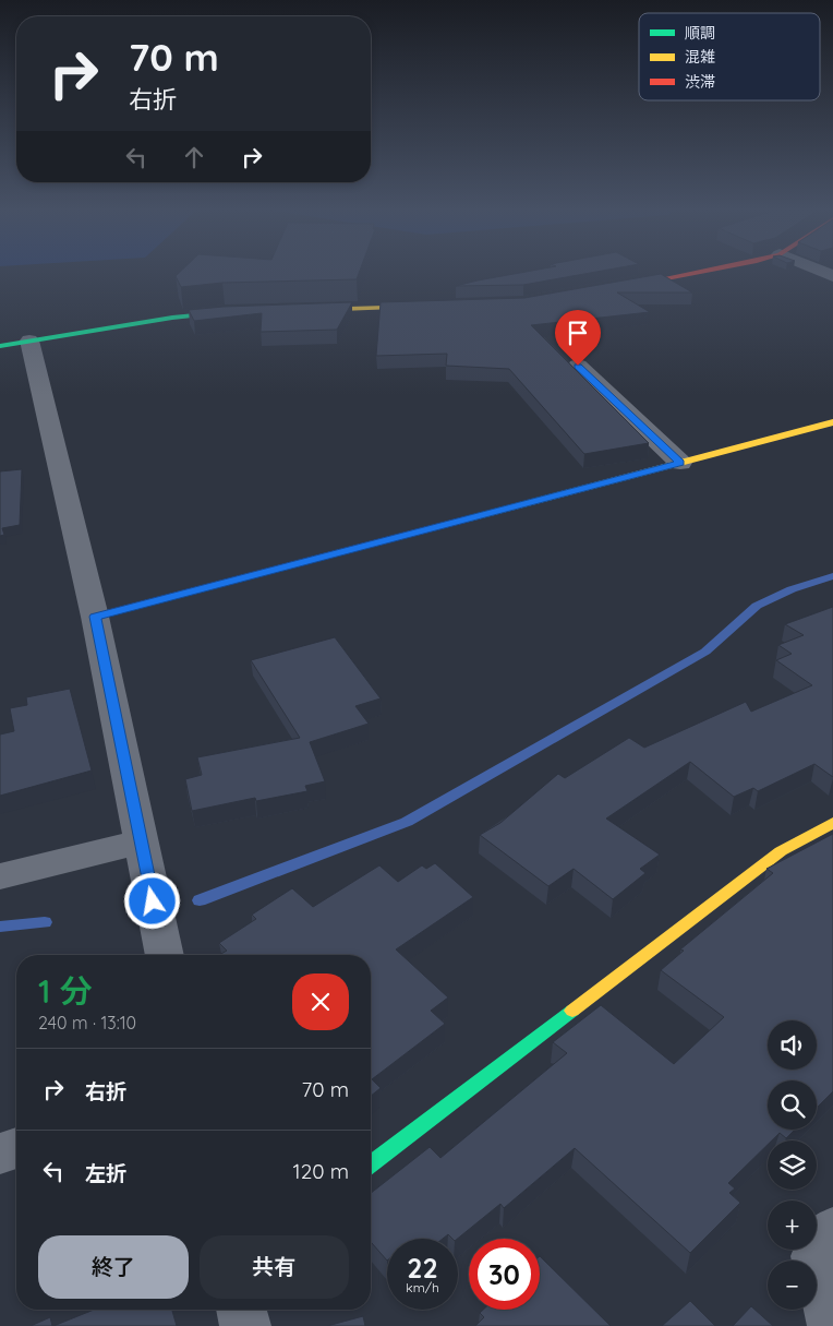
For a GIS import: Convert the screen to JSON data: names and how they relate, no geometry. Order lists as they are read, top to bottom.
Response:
{
  "legend": ["順調", "混雑", "渋滞"],
  "page": {
    "turn": ["70 m", "右折"],
    "heading": ["1 分", "240 m · 13:10"],
    "map_buttons": ["+", "−"],
    "list": [
      {
        "name": "右折",
        "value": "70 m"
      },
      {
        "name": "左折",
        "value": "120 m"
      }
    ],
    "buttons": ["終了", "共有"],
    "speed": "22 km/h",
    "limit": "30"
  }
}
